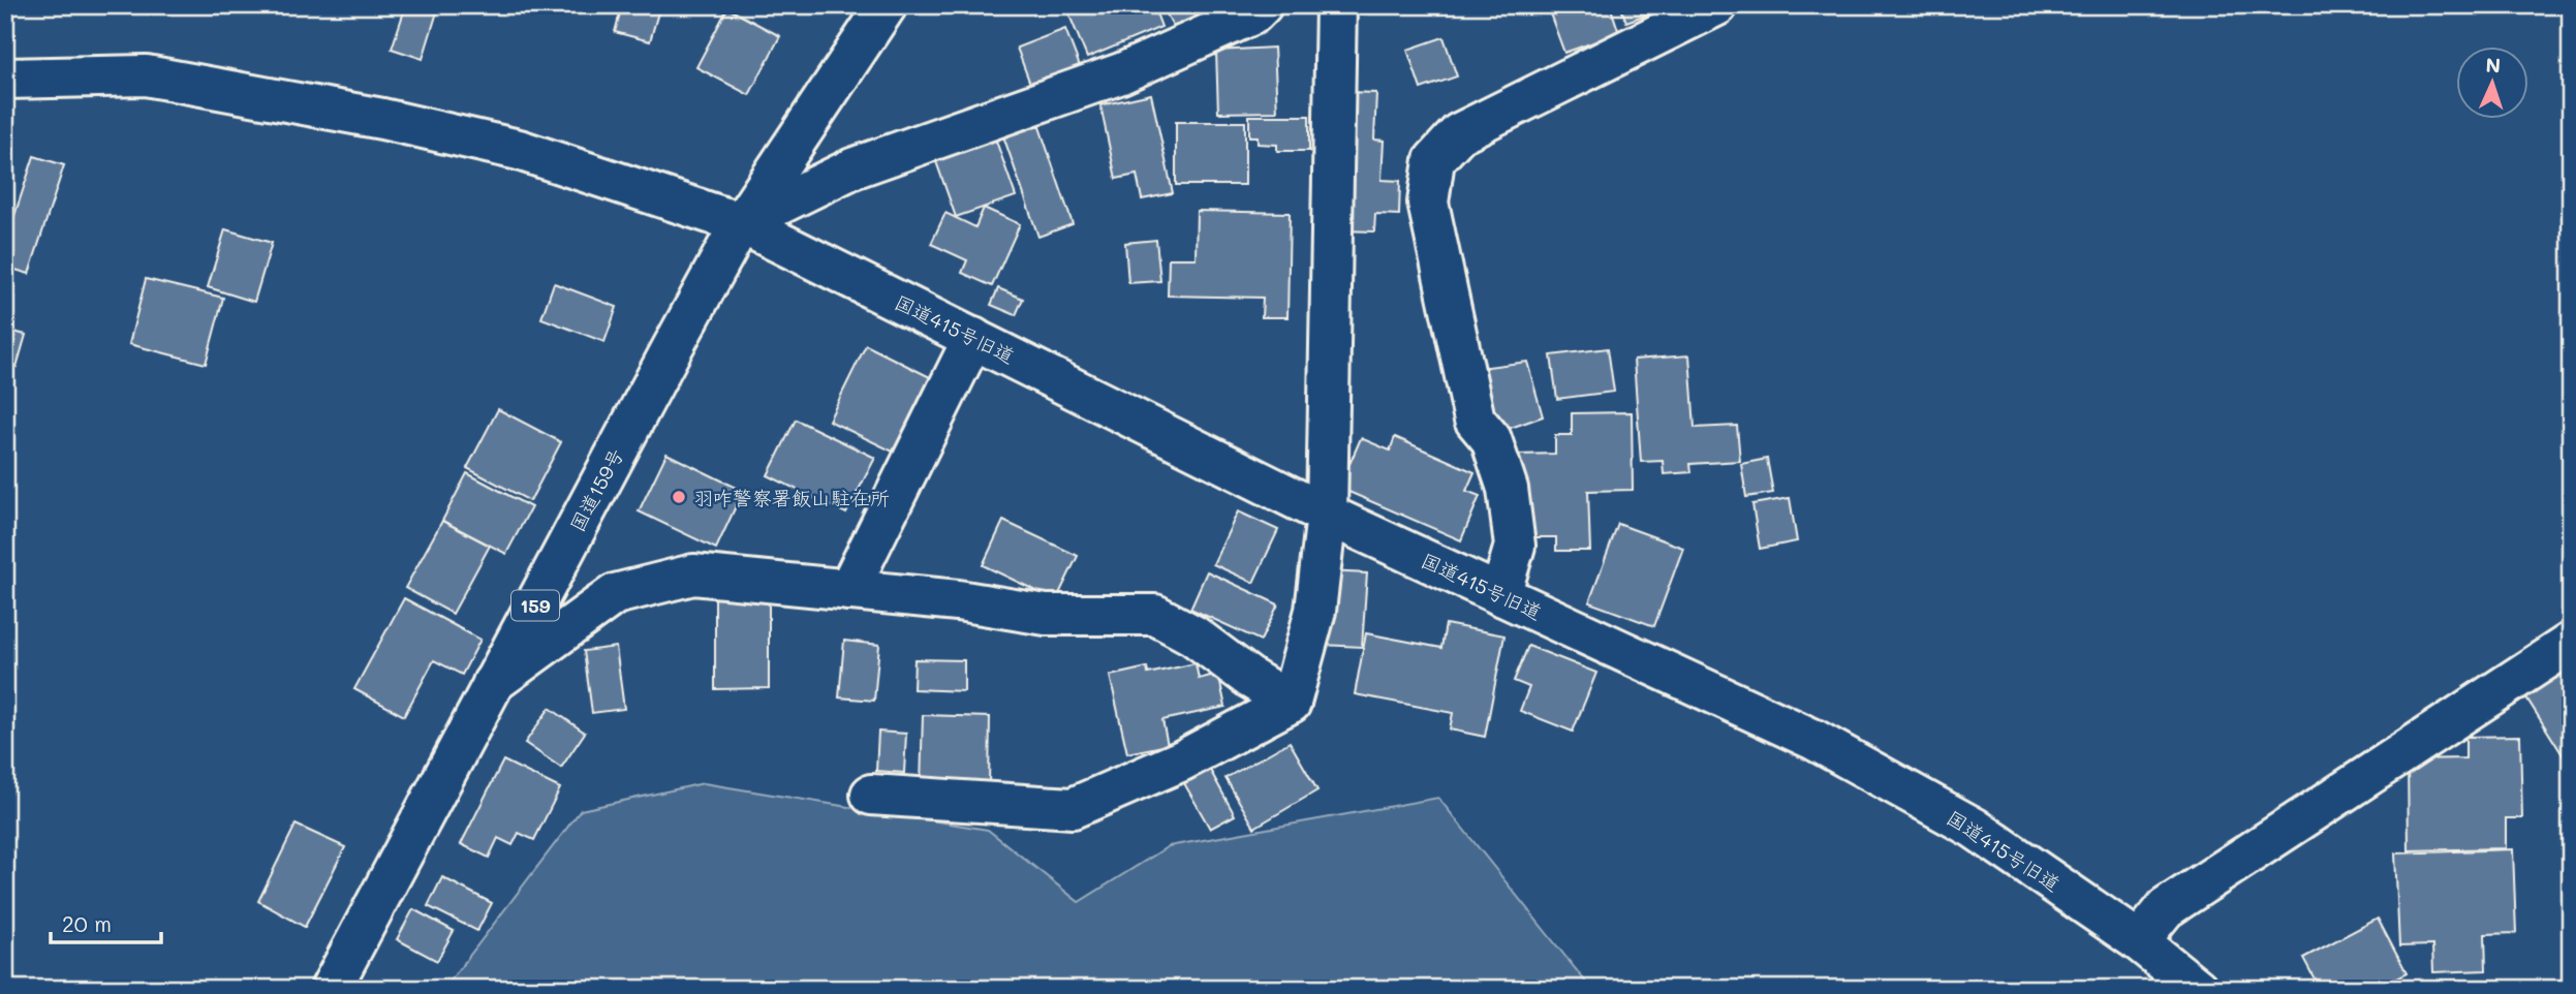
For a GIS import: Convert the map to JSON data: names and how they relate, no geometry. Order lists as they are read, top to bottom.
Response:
{
  "streets": {
    "main road": ["国道415号旧道", "国道159号", "159"]
  },
  "crossings": [
    ["国道415号旧道", "国道159号"]
  ],
  "places": ["羽咋警察署飯山駐在所"],
  "scale_bar": "20 m",
  "north": "top"
}
